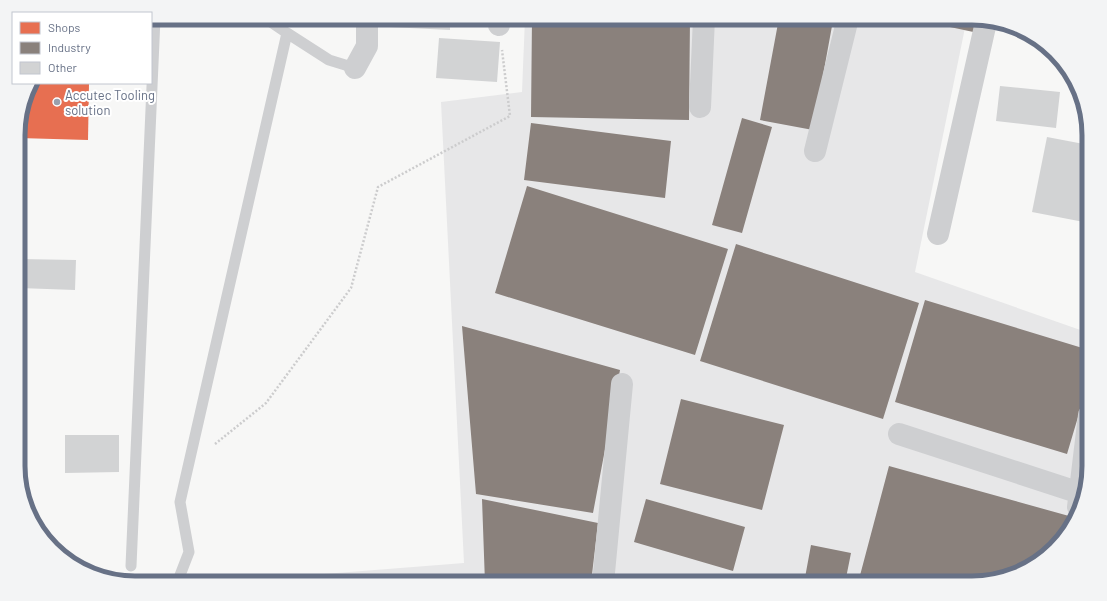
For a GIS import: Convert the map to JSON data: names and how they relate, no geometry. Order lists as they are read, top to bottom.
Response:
{
  "places": ["Accutec Tooling solution"],
  "legend": ["Shops", "Industry", "Other"]
}
